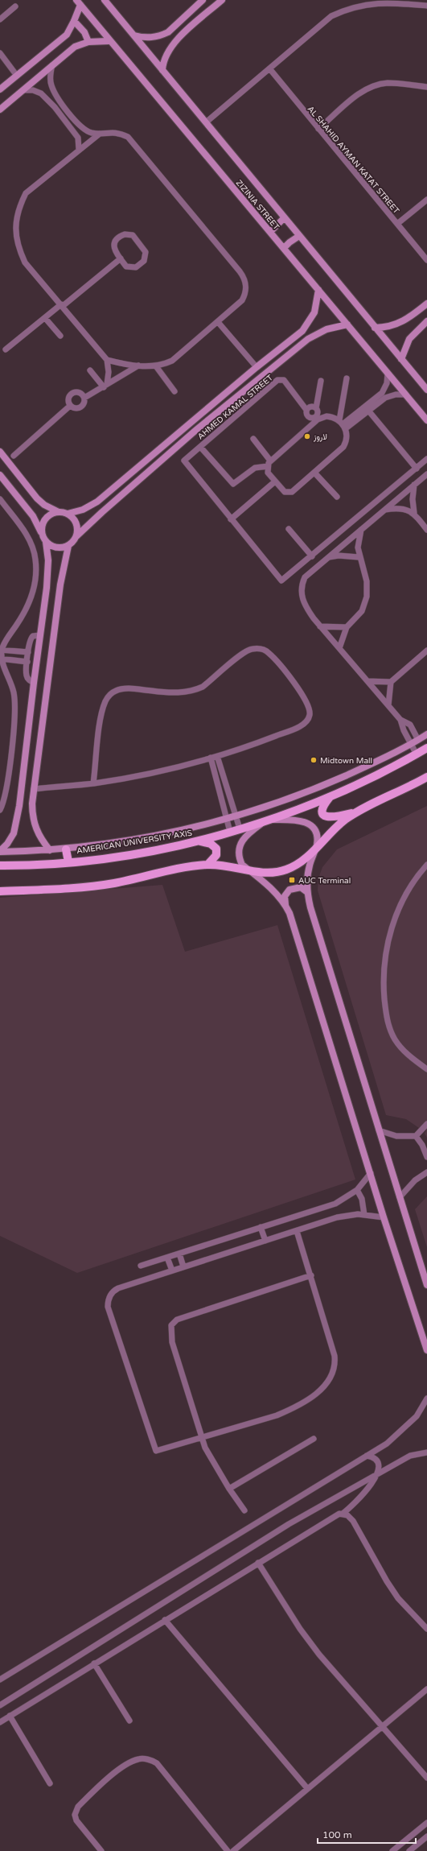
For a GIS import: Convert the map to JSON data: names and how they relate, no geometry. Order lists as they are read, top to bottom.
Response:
{
  "streets": {
    "main road": ["AMERICAN UNIVERSITY AXIS"],
    "street": ["AL SHAHID AYMAN KATAT STREET", "ZIZINIA STREET", "AHMED KAMAL STREET"]
  },
  "places": {
    "other": ["لاروز", "Midtown Mall"],
    "transit": ["AUC Terminal"]
  },
  "scale_bar": "100 m"
}
